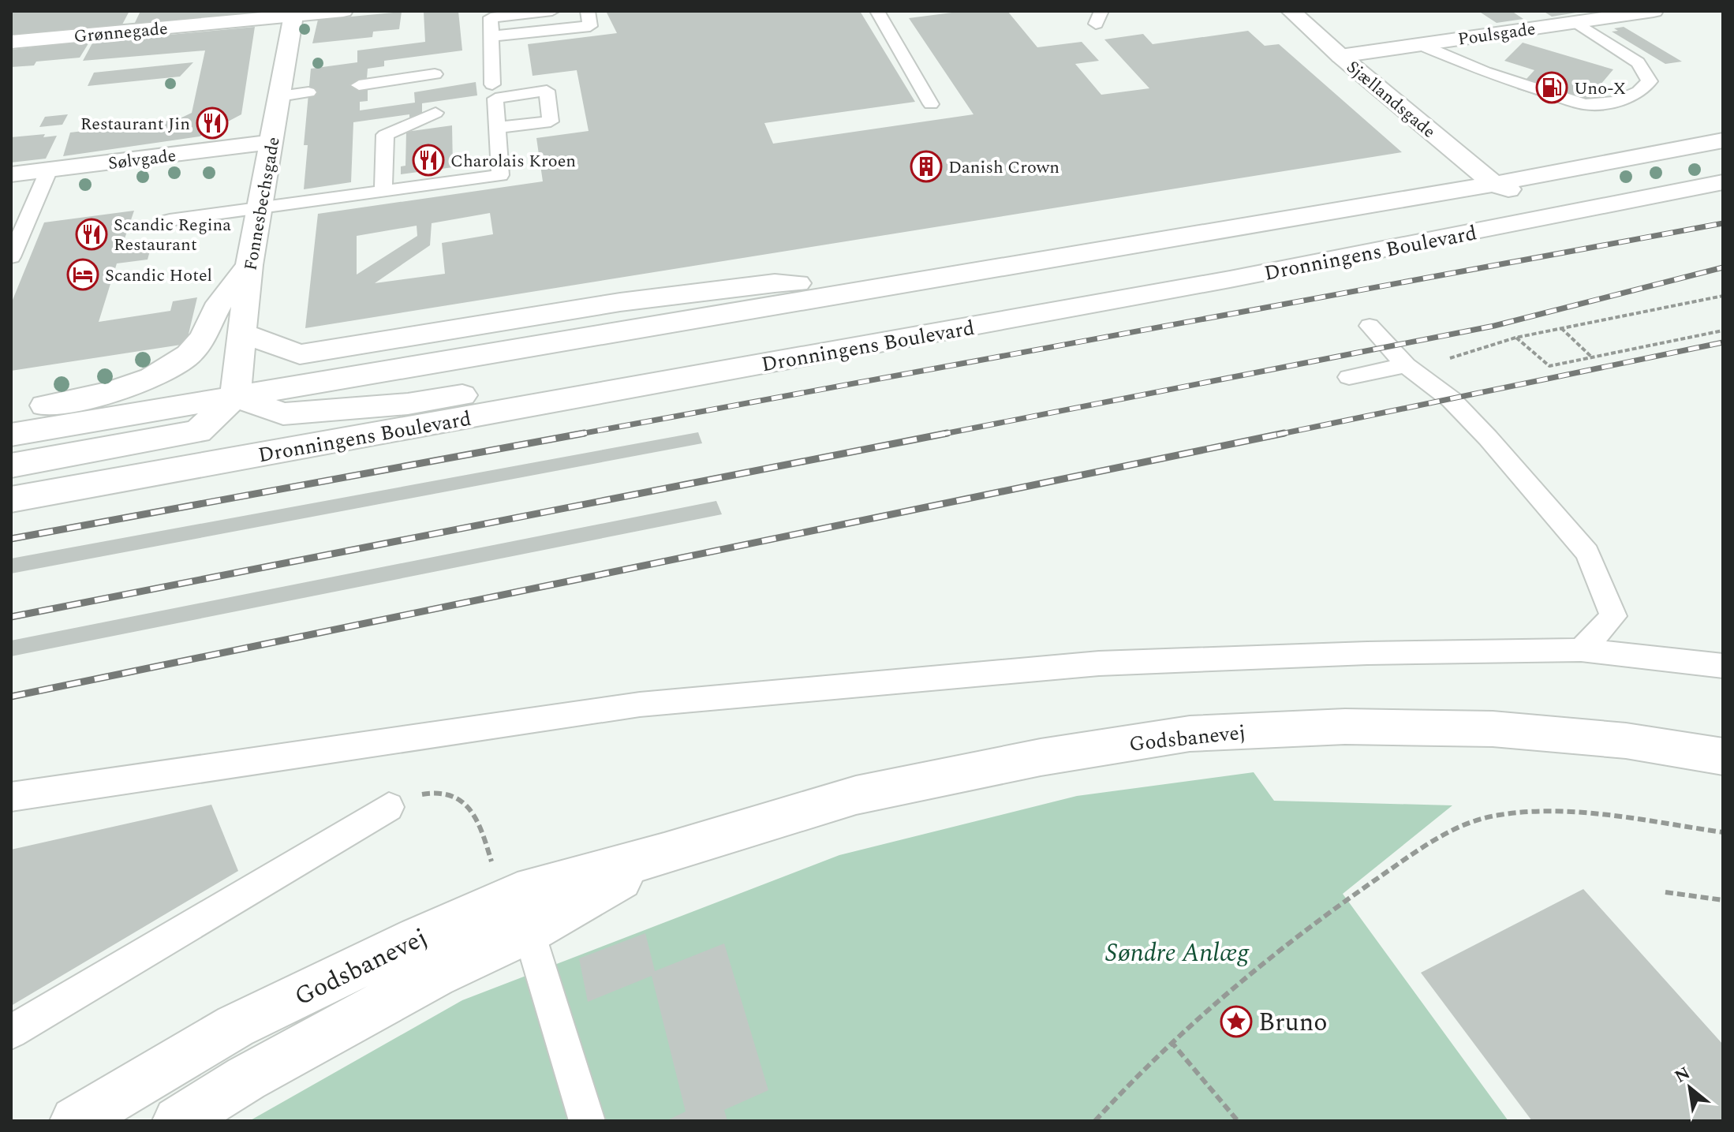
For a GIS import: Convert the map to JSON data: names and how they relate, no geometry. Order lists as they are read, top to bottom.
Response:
{
  "streets": {
    "main road": [
      "Grønnegade",
      "Poulsgade",
      "Sjællandsgade",
      "Sølvgade",
      "Fonnesbechsgade",
      "Dronningens Boulevard",
      "Godsbanevej"
    ]
  },
  "crossings": [
    ["Grønnegade", "Fonnesbechsgade"],
    ["Poulsgade", "Sjællandsgade"],
    ["Sølvgade", "Fonnesbechsgade"]
  ],
  "parks": ["Søndre Anlæg"],
  "places": {
    "fuel station": ["Uno-X"],
    "restaurant": ["Restaurant Jin", "Charolais Kroen", "Scandic Regina Restaurant"],
    "building": ["Danish Crown"],
    "hotel": ["Scandic Hotel"],
    "place": ["Bruno"]
  },
  "north": "top left"
}
